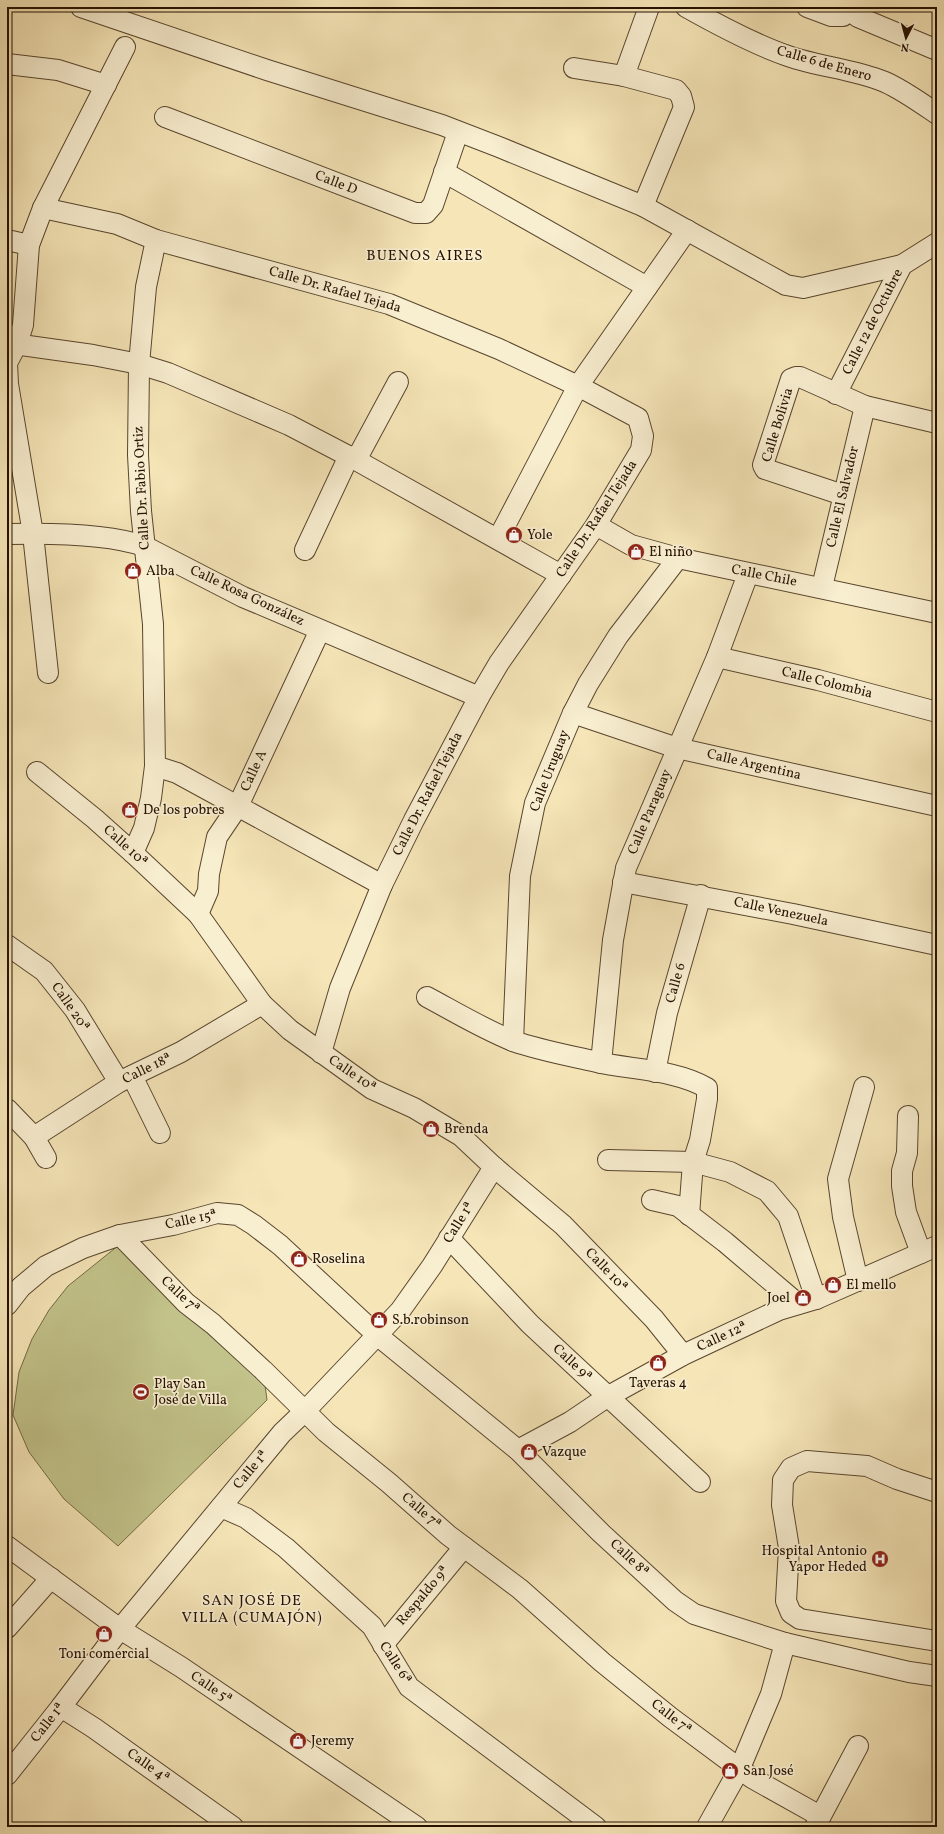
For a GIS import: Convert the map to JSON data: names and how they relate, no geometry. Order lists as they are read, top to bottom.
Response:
{
  "streets": {
    "street": [
      "Calle 6 de Enero",
      "Calle D",
      "Calle Dr. Rafael Tejada",
      "Calle 12 de Octubre",
      "Calle Bolivia",
      "Calle Dr. Fabio Ortiz",
      "Calle El Salvador",
      "Calle Chile",
      "Calle Rosa González",
      "Calle Colombia",
      "Calle Argentina",
      "Calle A",
      "Calle Uruguay",
      "Calle Paraguay",
      "Calle 10ª",
      "Calle Venezuela",
      "Calle 6",
      "Calle 20ª",
      "Calle 18ª",
      "Calle 15ª",
      "Calle 1ª",
      "Calle 7ª",
      "Calle 12ª",
      "Calle 9ª",
      "Calle 8ª",
      "Respaldo 9ª",
      "Calle 6ª",
      "Calle 5ª",
      "Calle 4ª"
    ]
  },
  "crossings": [
    ["Calle Dr. Rafael Tejada", "Calle Dr. Fabio Ortiz"],
    ["Calle Dr. Rafael Tejada", "Calle Chile"],
    ["Calle Dr. Rafael Tejada", "Calle Rosa González"],
    ["Calle Dr. Rafael Tejada", "Calle 10ª"],
    ["Calle 12 de Octubre", "Calle Bolivia"],
    ["Calle Bolivia", "Calle El Salvador"],
    ["Calle Dr. Fabio Ortiz", "Calle Rosa González"],
    ["Calle Dr. Fabio Ortiz", "Calle 10ª"],
    ["Calle El Salvador", "Calle Chile"],
    ["Calle Chile", "Calle Uruguay"],
    ["Calle Chile", "Calle Paraguay"],
    ["Calle Rosa González", "Calle A"],
    ["Calle Colombia", "Calle Paraguay"],
    ["Calle Argentina", "Calle Uruguay"],
    ["Calle Argentina", "Calle Paraguay"],
    ["Calle A", "Calle 10ª"],
    ["Calle Paraguay", "Calle Venezuela"],
    ["Calle 10ª", "Calle 18ª"],
    ["Calle 10ª", "Calle 1ª"],
    ["Calle 10ª", "Calle 12ª"],
    ["Calle Venezuela", "Calle 6"],
    ["Calle 20ª", "Calle 18ª"],
    ["Calle 15ª", "Calle 1ª"],
    ["Calle 15ª", "Calle 7ª"],
    ["Calle 15ª", "Calle 8ª"],
    ["Calle 1ª", "Calle 7ª"],
    ["Calle 1ª", "Calle 9ª"],
    ["Calle 1ª", "Calle 8ª"],
    ["Calle 1ª", "Calle 6ª"],
    ["Calle 1ª", "Calle 5ª"],
    ["Calle 1ª", "Calle 4ª"],
    ["Calle 7ª", "Respaldo 9ª"],
    ["Calle 12ª", "Calle 9ª"],
    ["Calle 12ª", "Calle 8ª"],
    ["Respaldo 9ª", "Calle 6ª"]
  ],
  "districts": ["BUENOS AIRES", "SAN JOSÉ DE VILLA (CUMAJÓN)"],
  "places": {
    "shop": [
      "Yole",
      "El niño",
      "Alba",
      "De los pobres",
      "Brenda",
      "Roselina",
      "El mello",
      "Joel",
      "S.b.robinson",
      "Taveras 4",
      "Vazque",
      "Toni comercial",
      "Jeremy",
      "San José"
    ],
    "sports": ["Play San José de Villa"],
    "hospital": ["Hospital Antonio Yapor Heded"]
  },
  "north": "bottom"
}
